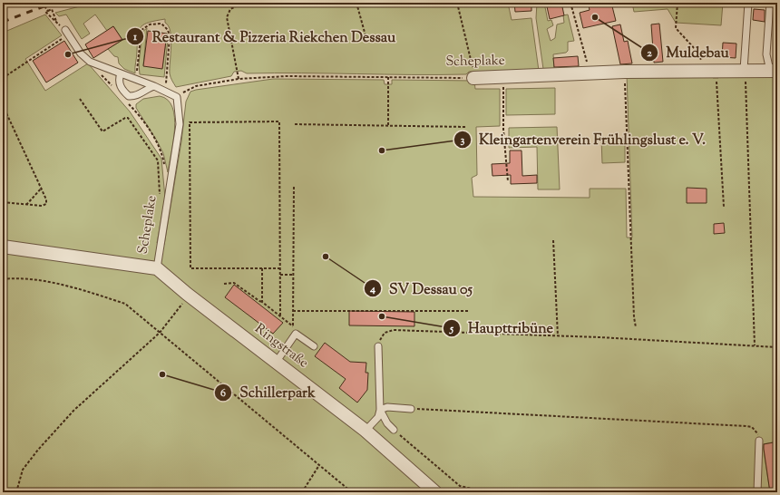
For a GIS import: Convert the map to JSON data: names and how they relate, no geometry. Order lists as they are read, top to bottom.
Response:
{
  "streets": {
    "street": ["Scheplake", "Ringstraße"]
  },
  "crossings": [
    ["Scheplake", "Ringstraße"]
  ],
  "places": [
    "Muldebau",
    "Restaurant & Pizzeria Riekchen Dessau",
    "Kleingartenverein Frühlingslust e. V.",
    "SV Dessau 05",
    "Haupttribüne",
    "Schillerpark"
  ]
}
